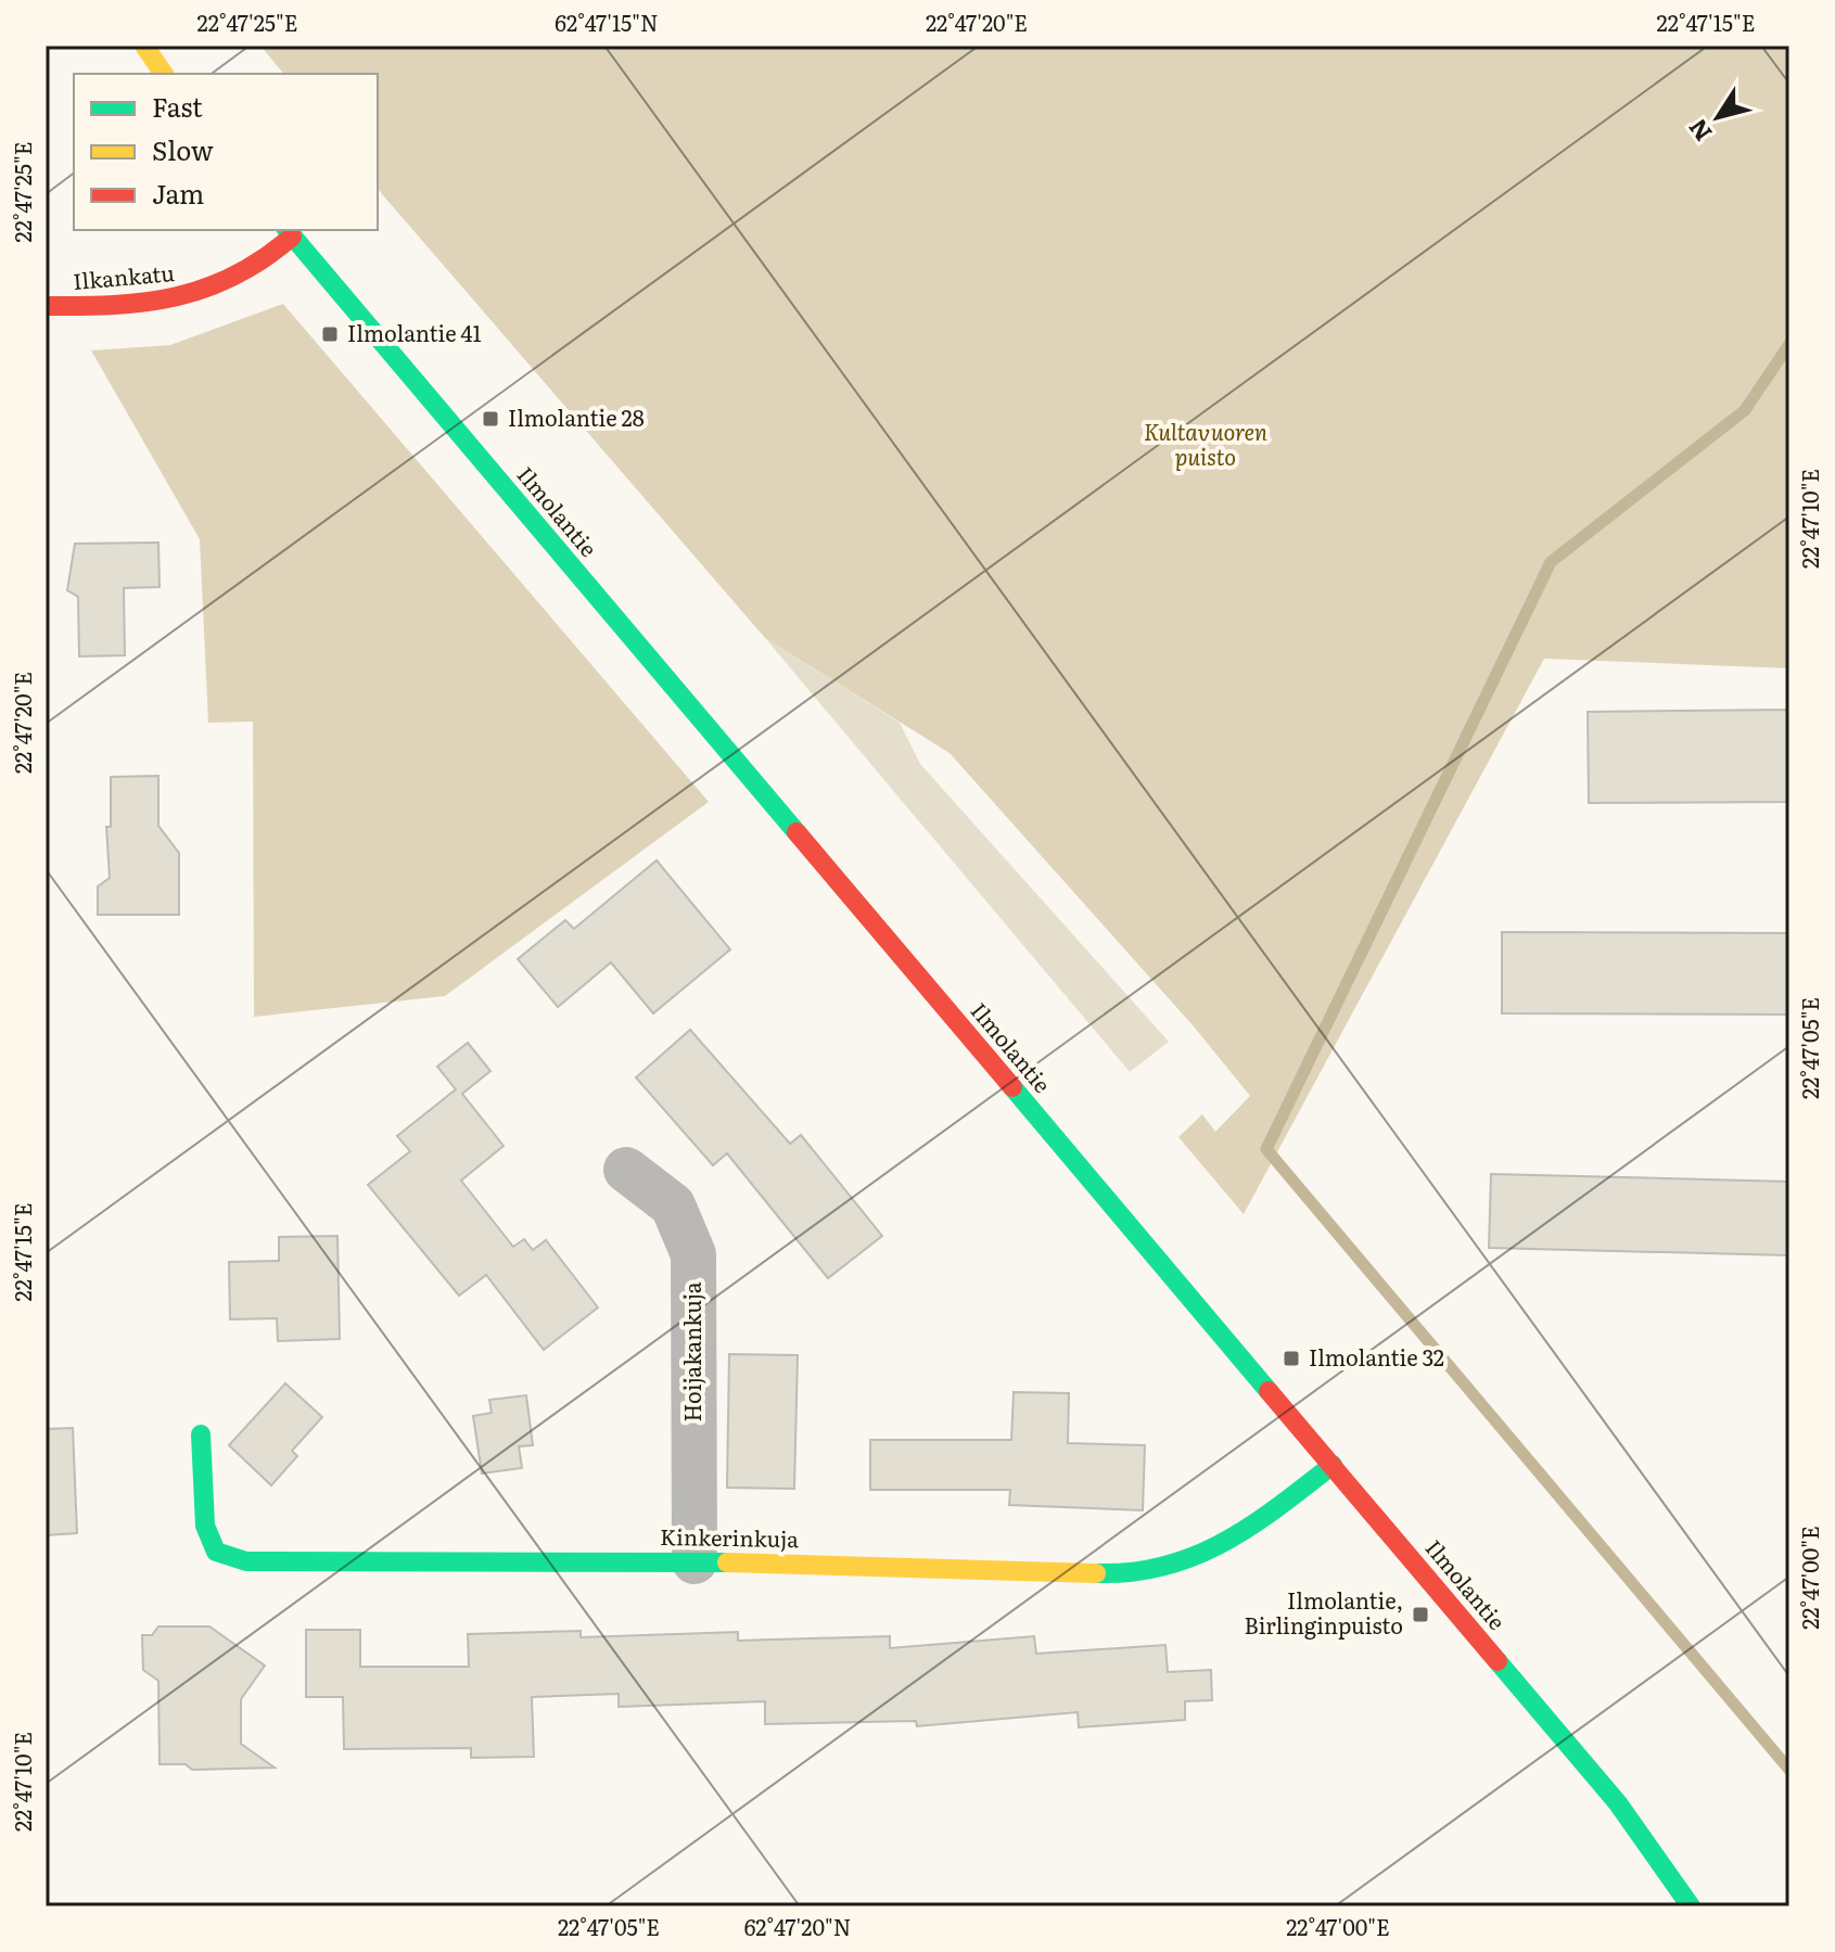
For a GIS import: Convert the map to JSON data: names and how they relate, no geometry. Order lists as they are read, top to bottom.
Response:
{
  "streets": {
    "street": [
      "Ilkankatu",
      "Ilmolantie",
      "Hoijakankuja",
      "Kinkerinkuja"
    ]
  },
  "crossings": [
    ["Ilkankatu", "Ilmolantie"],
    ["Ilmolantie", "Kinkerinkuja"],
    ["Hoijakankuja", "Kinkerinkuja"]
  ],
  "parks": ["Kultavuoren puisto"],
  "places": {
    "transit": [
      "Ilmolantie 41",
      "Ilmolantie 28",
      "Ilmolantie 32",
      "Ilmolantie, Birlinginpuisto"
    ]
  },
  "legend": ["Fast", "Slow", "Jam"],
  "north": "bottom left",
  "coordinates": [
    "22°47'25\"E",
    "62°47'15\"N",
    "22°47'20\"E",
    "22°47'15\"E",
    "22°47'10\"E",
    "22°47'05\"E",
    "22°47'00\"E",
    "62°47'20\"N"
  ]
}
